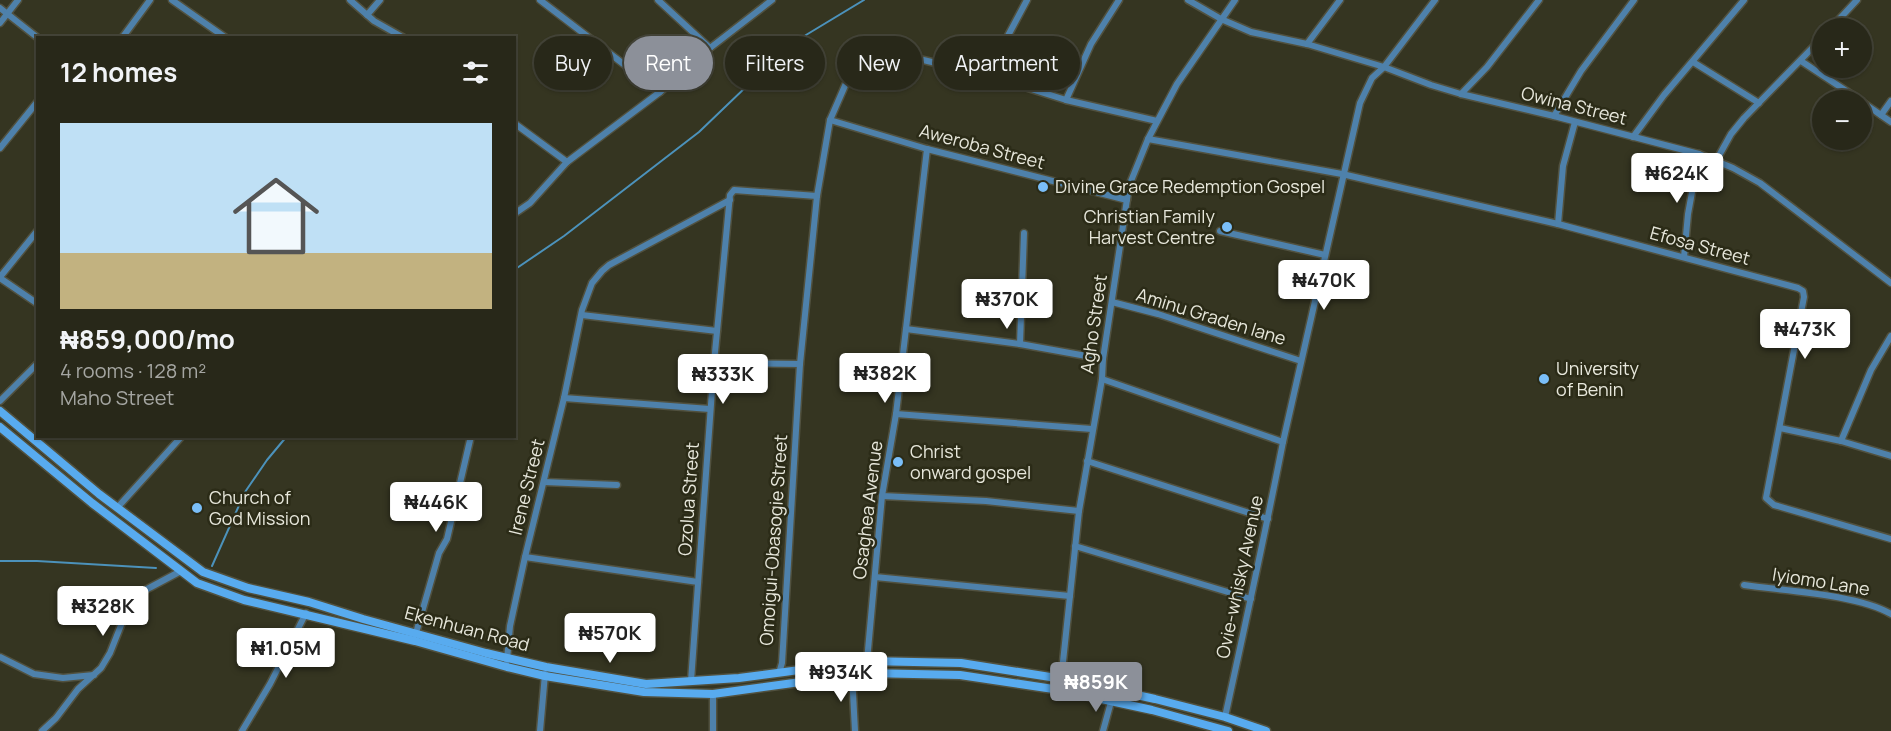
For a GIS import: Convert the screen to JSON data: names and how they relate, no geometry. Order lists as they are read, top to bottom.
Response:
{
  "streets": {
    "main road": ["Ekenhuan Road"],
    "street": [
      "Owina Street",
      "Aweroba Street",
      "Efosa Street",
      "Aminu Graden lane",
      "Agho Street",
      "Irene Street",
      "Ozolua Street",
      "Osaghea Avenue",
      "Omoigui-Obasogie Street",
      "Ovie-whisky Avenue",
      "Iyiomo Lane"
    ]
  },
  "crossings": [
    ["Owina Street", "Agho Street"],
    ["Owina Street", "Ovie-whisky Avenue"],
    ["Aweroba Street", "Agho Street"],
    ["Aweroba Street", "Osaghea Avenue"],
    ["Aweroba Street", "Omoigui-Obasogie Street"],
    ["Efosa Street", "Agho Street"],
    ["Efosa Street", "Ovie-whisky Avenue"],
    ["Aminu Graden lane", "Agho Street"],
    ["Aminu Graden lane", "Ovie-whisky Avenue"],
    ["Agho Street", "Ekenhuan Road"],
    ["Irene Street", "Ozolua Street"],
    ["Irene Street", "Ekenhuan Road"],
    ["Ozolua Street", "Ekenhuan Road"],
    ["Osaghea Avenue", "Ekenhuan Road"],
    ["Omoigui-Obasogie Street", "Ekenhuan Road"],
    ["Ovie-whisky Avenue", "Ekenhuan Road"]
  ],
  "places": [
    "Divine Grace Redemption Gospel",
    "Christian Family Harvest Centre",
    "University of Benin",
    "Christ onward gospel",
    "Church of God Mission"
  ],
  "page": {
    "map_buttons": ["+", "−"],
    "chip": [
      "Buy",
      "Rent",
      "Filters",
      "New",
      "Apartment"
    ],
    "heading": "12 homes",
    "list": [
      {
        "name": "₦859,000/mo",
        "note": "4 rooms · 128 m² · Maho Street"
      }
    ],
    "price": [
      "₦624K",
      "₦470K",
      "₦370K",
      "₦473K",
      "₦382K",
      "₦333K",
      "₦446K",
      "₦328K",
      "₦570K",
      "₦1.05M",
      "₦934K",
      "₦859K"
    ]
  }
}
